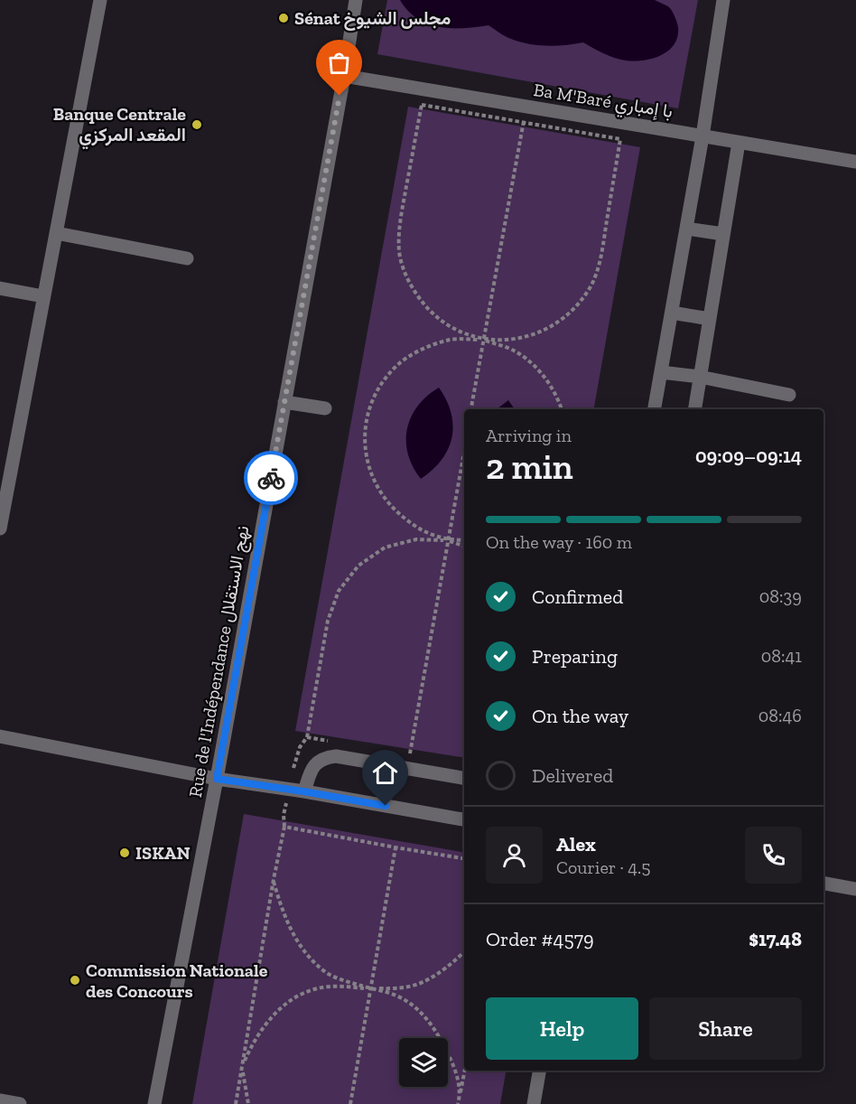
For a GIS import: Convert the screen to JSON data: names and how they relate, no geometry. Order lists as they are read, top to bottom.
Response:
{
  "streets": {
    "street": ["Ba M'Baré با إمباري", "Rue de l'Indépendance نهج الاستقلال"]
  },
  "crossings": [
    ["Ba M'Baré با إمباري", "Rue de l'Indépendance نهج الاستقلال"]
  ],
  "places": [
    "Sénat مجلس الشيوخ",
    "Banque Centrale المقعد المركزي",
    "ISKAN",
    "Commission Nationale des Concours"
  ],
  "page": {
    "heading": ["2 min", "Arriving in", "09:09–09:14"],
    "panel": [
      "Alex",
      "Courier · 4.5",
      "Order #4579",
      "$17.48"
    ],
    "bar": "On the way · 160 m",
    "list": [
      ["Confirmed", "08:39"],
      ["Preparing", "08:41"],
      ["On the way", "08:46"],
      "Delivered"
    ],
    "buttons": ["Help", "Share"]
  }
}
